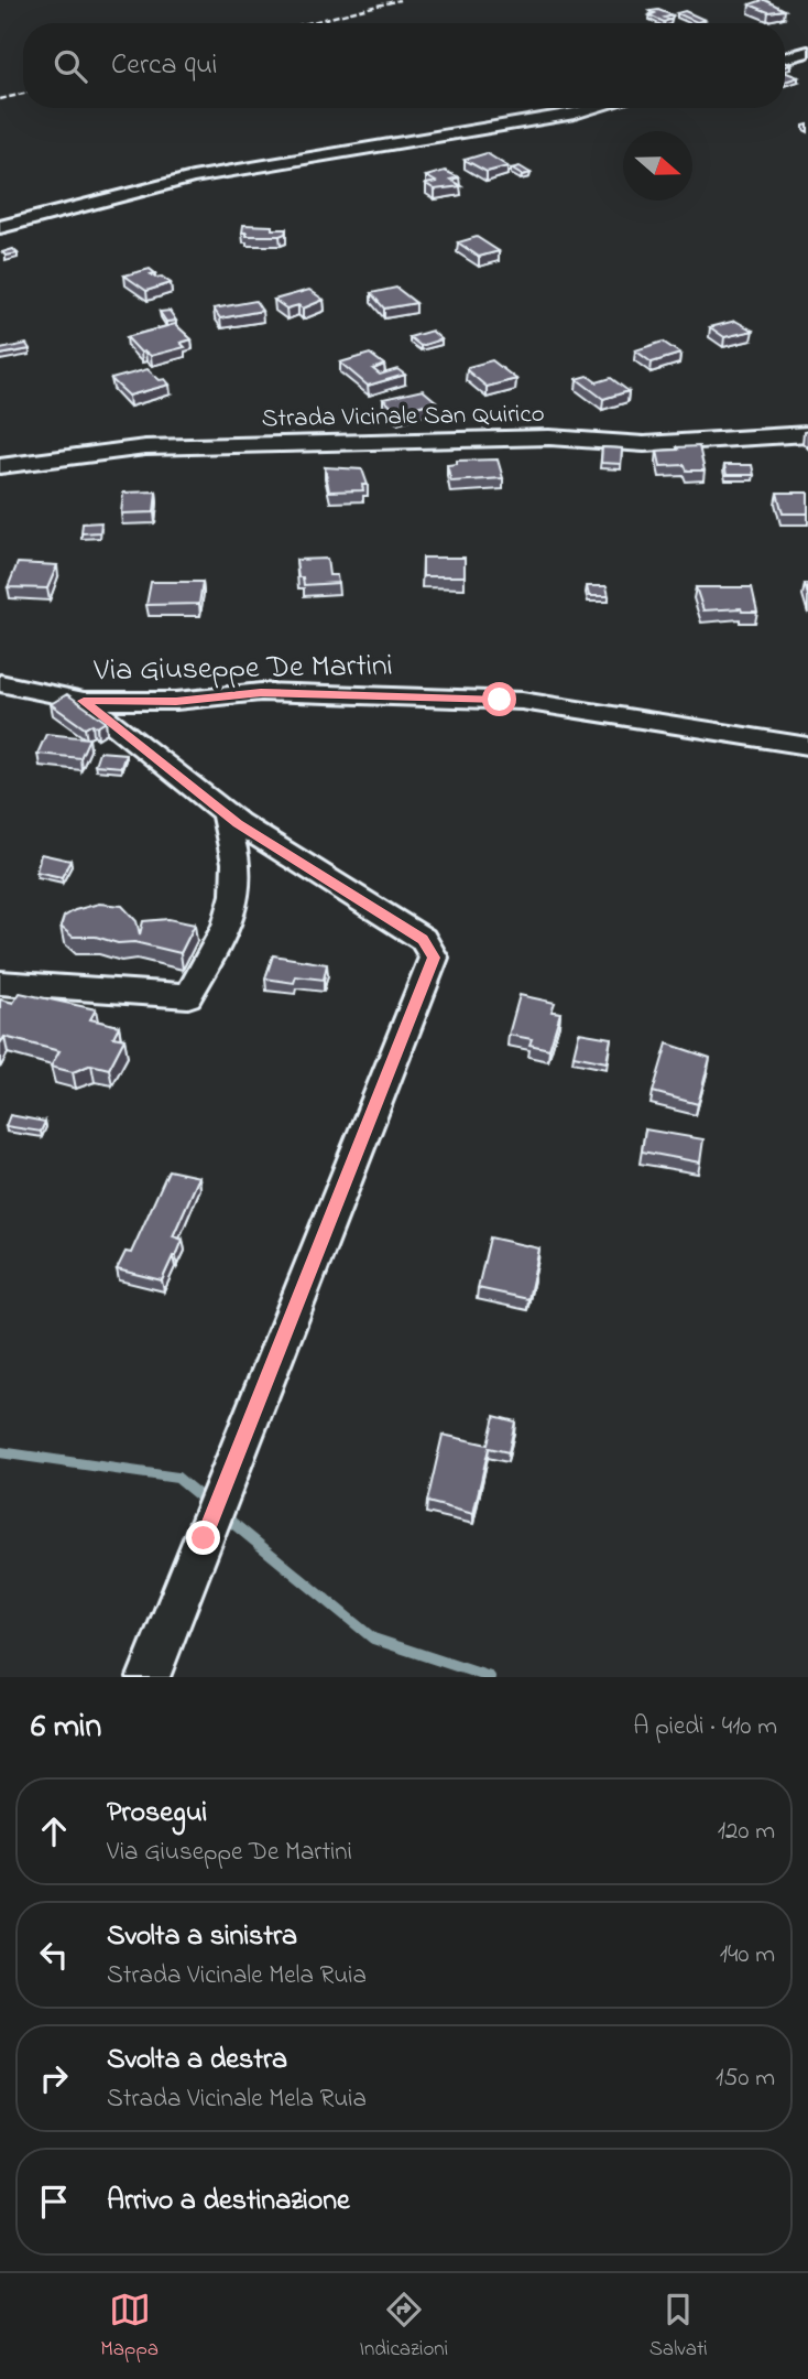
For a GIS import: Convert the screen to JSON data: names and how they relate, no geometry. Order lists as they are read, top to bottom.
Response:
{
  "streets": {
    "street": ["Strada Vicinale San Quirico", "Via Giuseppe De Martini"]
  },
  "north": "right",
  "page": {
    "search": "Cerca qui",
    "heading": ["6 min", "A piedi · 410 m"],
    "list": [
      ["Prosegui", "Via Giuseppe De Martini", "120 m"],
      ["Svolta a sinistra", "Strada Vicinale Mela Ruia", "140 m"],
      ["Svolta a destra", "Strada Vicinale Mela Ruia", "150 m"],
      "Arrivo a destinazione"
    ],
    "nav": ["Mappa", "Indicazioni", "Salvati"]
  }
}
